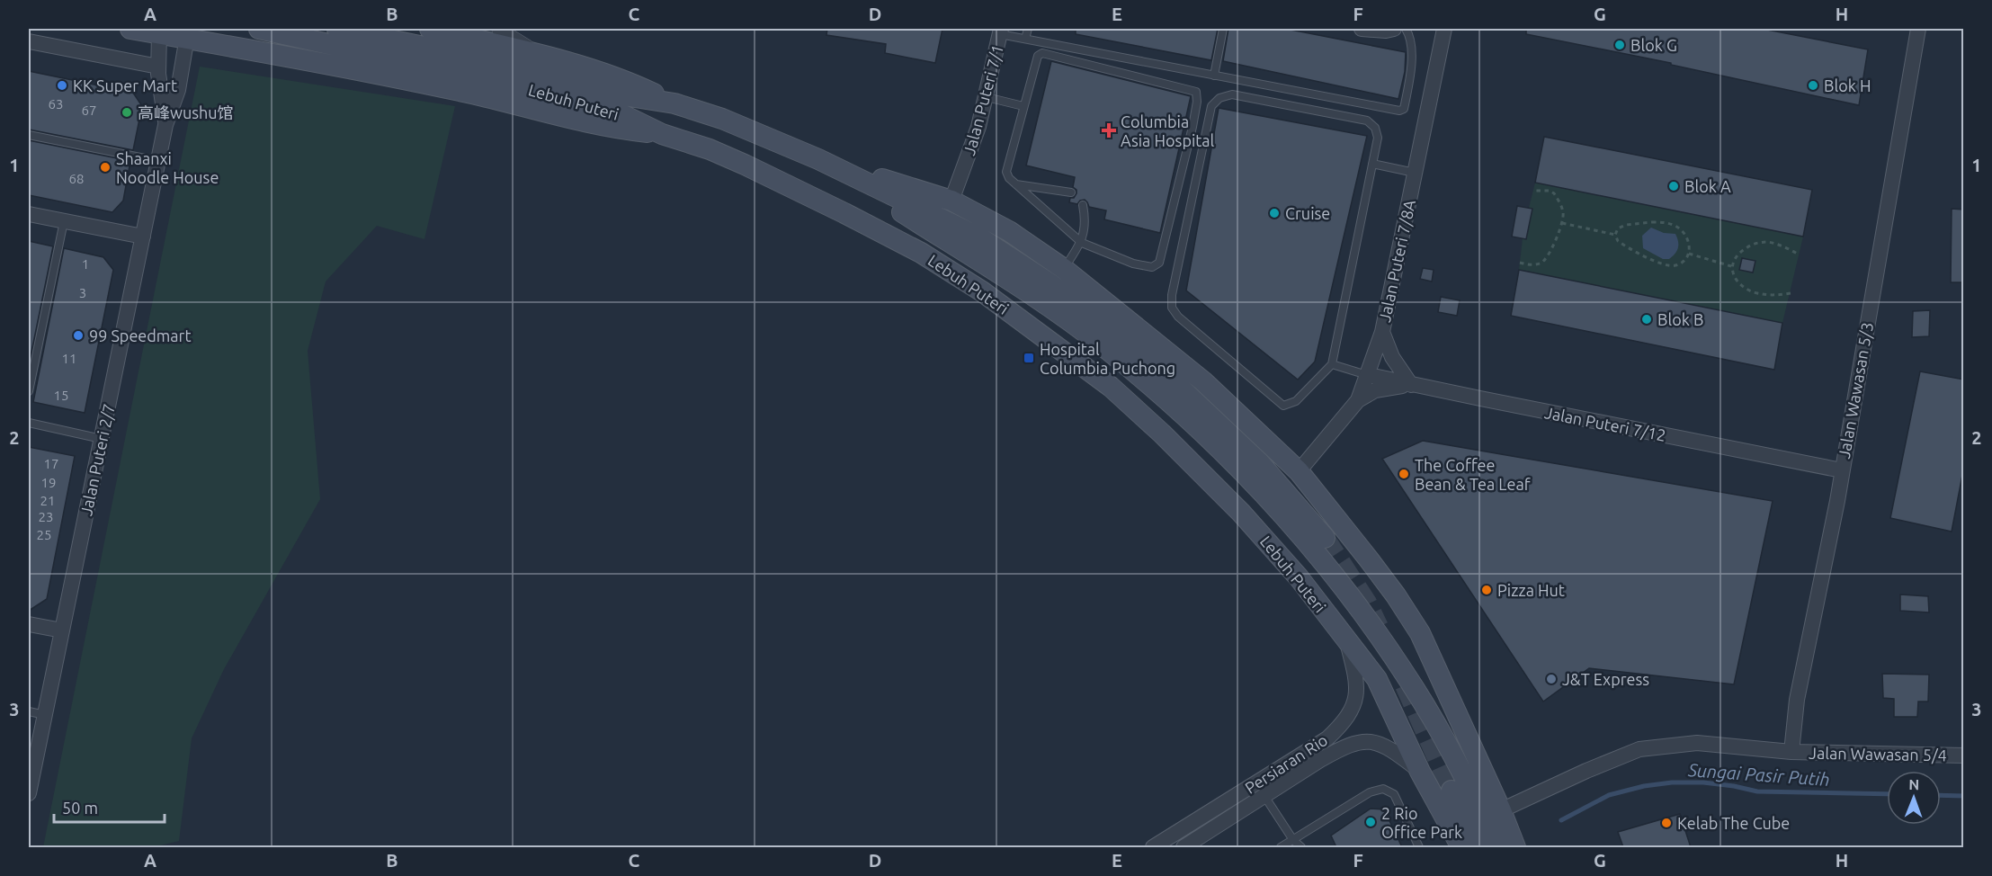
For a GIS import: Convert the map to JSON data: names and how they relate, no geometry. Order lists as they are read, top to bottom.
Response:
{
  "streets": {
    "main road": ["Lebuh Puteri"],
    "street": [
      "Jalan Puteri 7/1",
      "Jalan Puteri 7/8A",
      "Jalan Wawasan 5/3",
      "Jalan Puteri 7/12",
      "Jalan Puteri 2/7",
      "Jalan Wawasan 5/4",
      "Persiaran Rio"
    ]
  },
  "crossings": [
    ["Lebuh Puteri", "Persiaran Rio"],
    ["Jalan Puteri 7/8A", "Jalan Puteri 7/12"],
    ["Jalan Wawasan 5/3", "Jalan Puteri 7/12"],
    ["Jalan Wawasan 5/3", "Jalan Wawasan 5/4"]
  ],
  "water": ["Sungai Pasir Putih"],
  "places": {
    "other": [
      "Blok G",
      "KK Super Mart",
      "Blok H",
      "高峰wushu馆",
      "Shaanxi Noodle House",
      "Blok A",
      "Cruise",
      "Blok B",
      "99 Speedmart",
      "The Coffee Bean & Tea Leaf",
      "Pizza Hut",
      "J&T Express",
      "2 Rio Office Park",
      "Kelab The Cube"
    ],
    "health": ["Columbia Asia Hospital"],
    "transit": ["Hospital Columbia Puchong"]
  },
  "house_numbers": [
    "63",
    "67",
    "68",
    "1",
    "3",
    "11",
    "15",
    "17",
    "19",
    "21",
    "23",
    "25"
  ],
  "scale_bar": "50 m",
  "north": "top",
  "grid": {
    "columns": [
      "A",
      "B",
      "C",
      "D",
      "E",
      "F",
      "G",
      "H"
    ],
    "rows": ["1", "2", "3"]
  }
}
